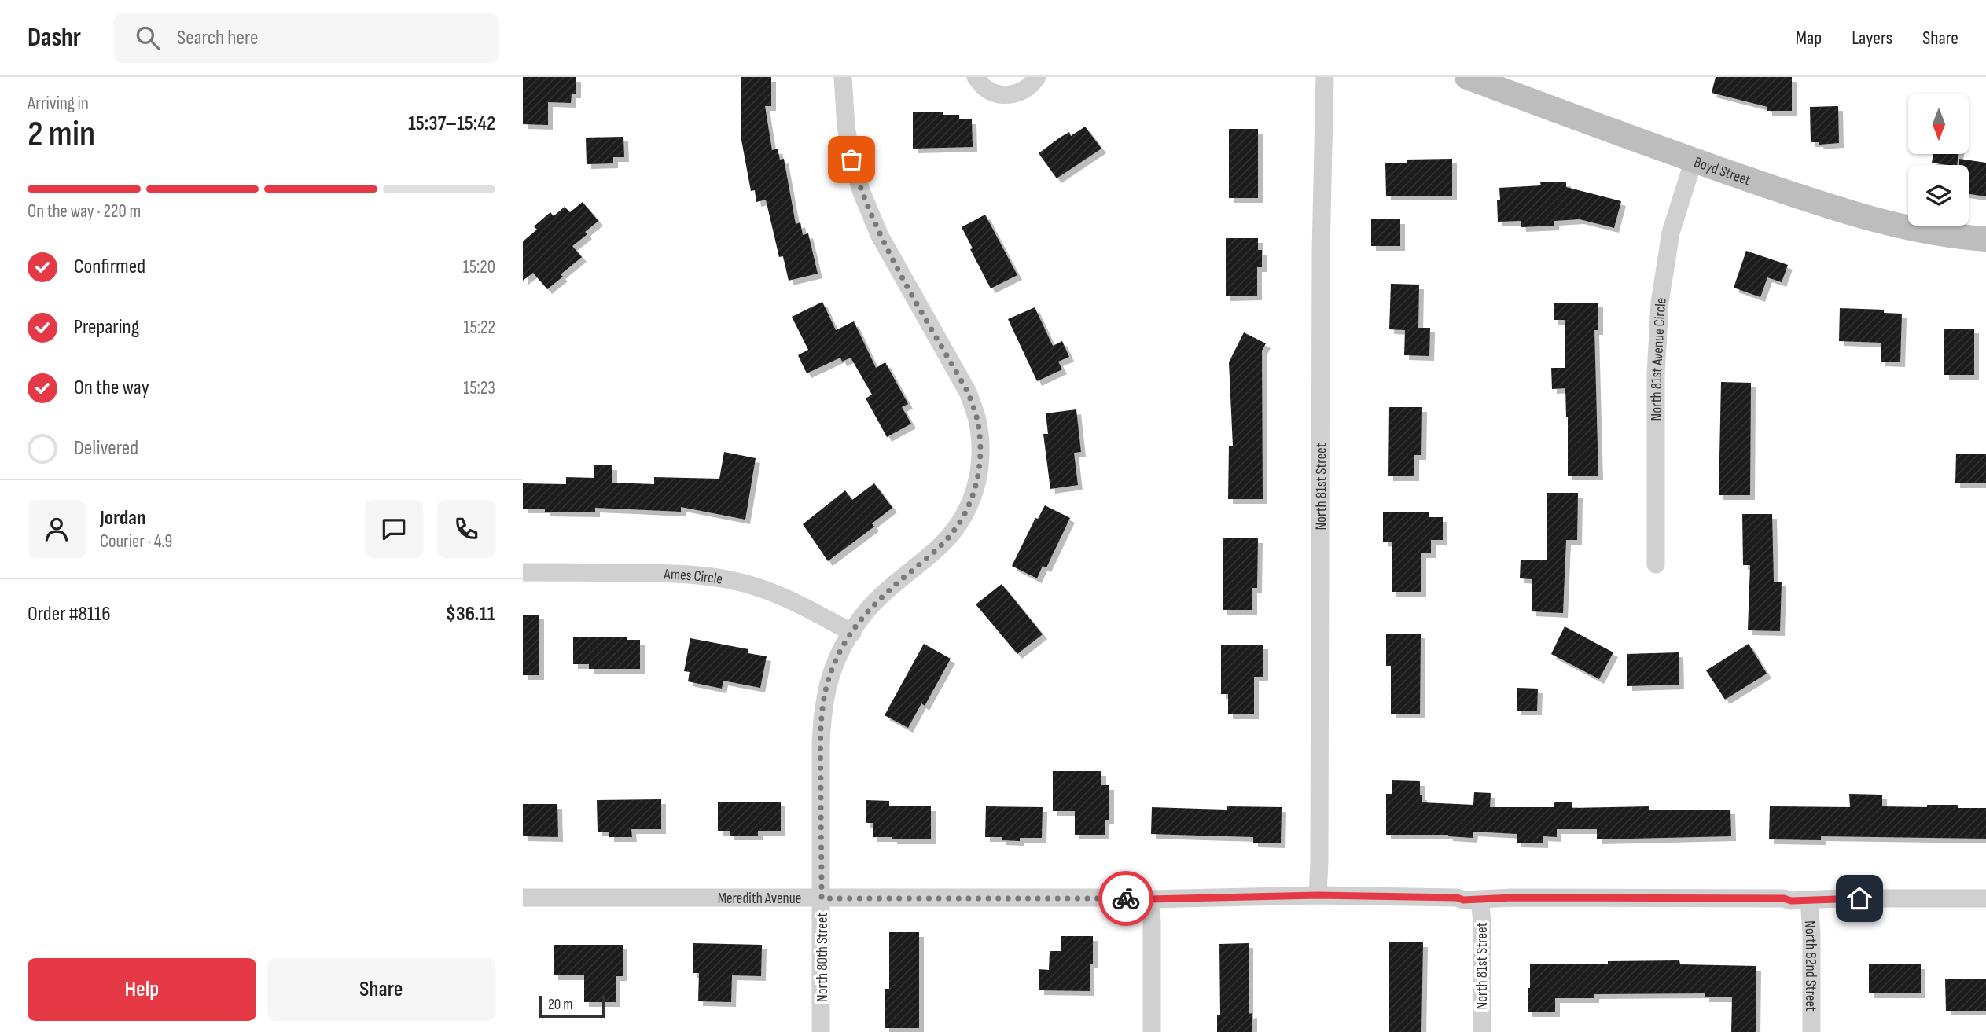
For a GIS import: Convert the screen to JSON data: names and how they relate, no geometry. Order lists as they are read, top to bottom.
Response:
{
  "streets": {
    "street": [
      "Boyd Street",
      "North 81st Avenue Circle",
      "North 81st Street",
      "Ames Circle",
      "Meredith Avenue",
      "North 80th Street",
      "North 82nd Street"
    ]
  },
  "crossings": [
    ["Boyd Street", "North 81st Avenue Circle"],
    ["North 81st Street", "Meredith Avenue"],
    ["Ames Circle", "North 80th Street"],
    ["Meredith Avenue", "North 80th Street"],
    ["Meredith Avenue", "North 82nd Street"]
  ],
  "scale_bar": "20 m",
  "north": "bottom",
  "page": {
    "header": "Dashr",
    "search": "Search here",
    "nav": ["Map", "Layers", "Share"],
    "heading": ["2 min", "Arriving in", "15:37–15:42"],
    "panel": [
      "Jordan",
      "Courier · 4.9",
      "Order #8116",
      "$36.11"
    ],
    "bar": "On the way · 220 m",
    "list": [
      ["Confirmed", "15:20"],
      ["Preparing", "15:22"],
      ["On the way", "15:23"],
      "Delivered"
    ],
    "buttons": ["Help", "Share"],
    "scale": "20 m"
  }
}
